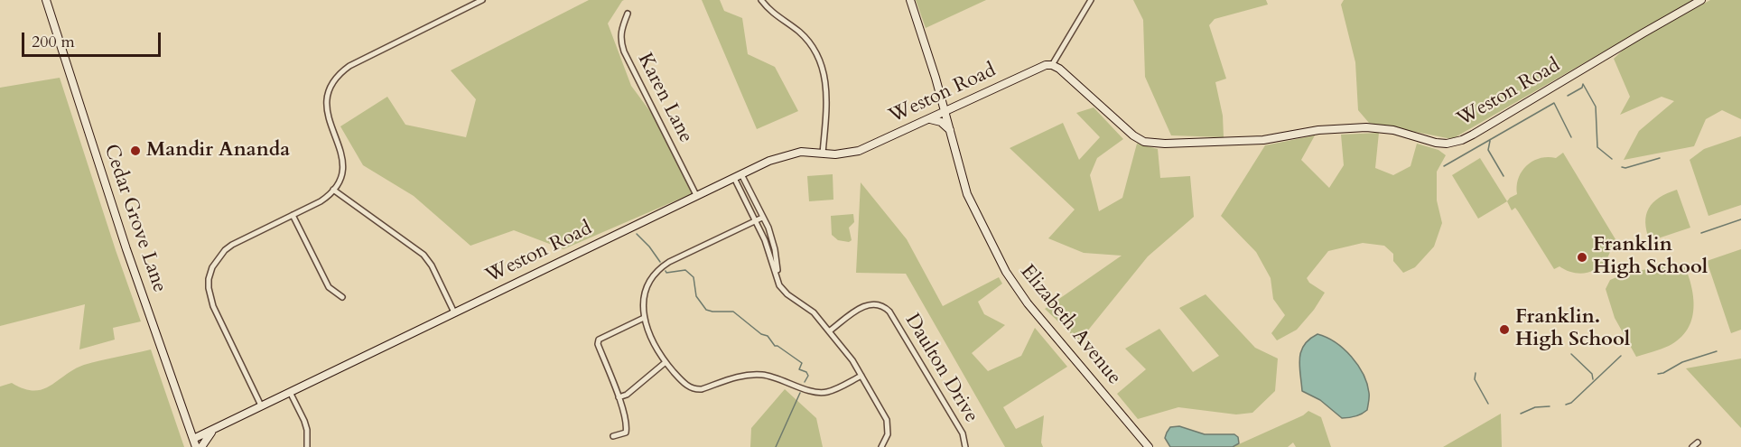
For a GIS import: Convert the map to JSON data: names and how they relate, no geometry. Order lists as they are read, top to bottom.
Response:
{
  "streets": {
    "street": [
      "Weston Road",
      "Karen Lane",
      "Cedar Grove Lane",
      "Elizabeth Avenue",
      "Daulton Drive"
    ]
  },
  "crossings": [
    ["Weston Road", "Karen Lane"],
    ["Weston Road", "Cedar Grove Lane"],
    ["Weston Road", "Elizabeth Avenue"]
  ],
  "places": ["Mandir Ananda", "Franklin High School", "Franklin. High School"],
  "scale_bar": "200 m"
}
